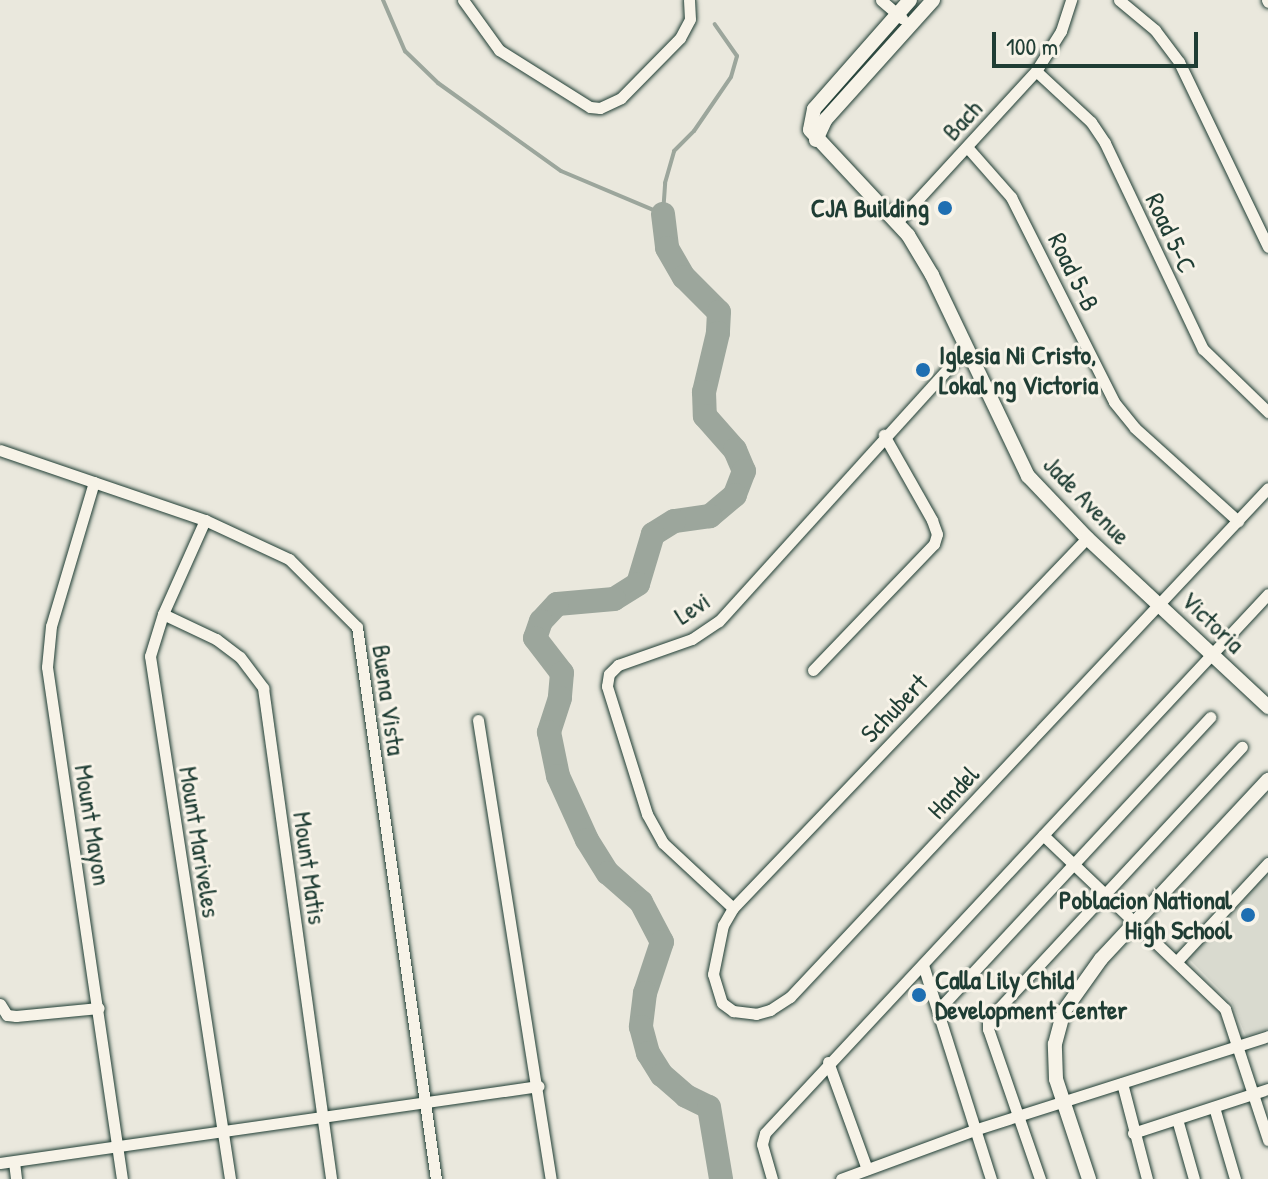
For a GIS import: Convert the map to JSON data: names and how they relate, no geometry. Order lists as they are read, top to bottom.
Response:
{
  "streets": {
    "street": [
      "Bach",
      "Road 5-C",
      "Road 5-B",
      "Jade Avenue",
      "Levi",
      "Victoria",
      "Buena Vista",
      "Schubert",
      "Handel",
      "Mount Mayon",
      "Mount Mariveles",
      "Mount Matis"
    ]
  },
  "crossings": [
    ["Bach", "Road 5-C"],
    ["Bach", "Road 5-B"],
    ["Bach", "Jade Avenue"],
    ["Road 5-B", "Handel"],
    ["Jade Avenue", "Levi"],
    ["Jade Avenue", "Victoria"],
    ["Jade Avenue", "Schubert"],
    ["Jade Avenue", "Handel"],
    ["Levi", "Schubert"],
    ["Levi", "Handel"],
    ["Victoria", "Handel"],
    ["Buena Vista", "Mount Mayon"],
    ["Buena Vista", "Mount Mariveles"],
    ["Schubert", "Handel"],
    ["Mount Mariveles", "Mount Matis"]
  ],
  "places": [
    "CJA Building",
    "Iglesia Ni Cristo, Lokal ng Victoria",
    "Poblacion National High School",
    "Calla Lily Child Development Center"
  ],
  "scale_bar": "100 m"
}
